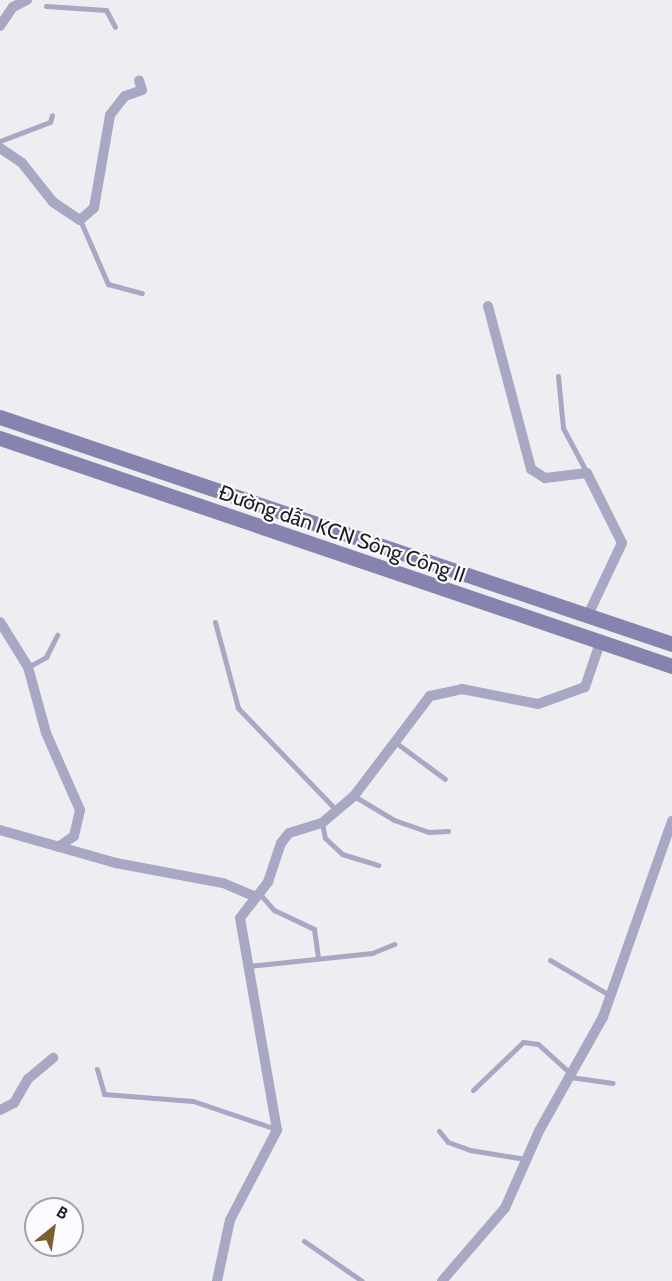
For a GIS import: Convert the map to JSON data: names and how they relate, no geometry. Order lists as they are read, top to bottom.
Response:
{
  "streets": {
    "street": ["Đường dẫn KCN Sông Công II"]
  },
  "north": "top right"
}
